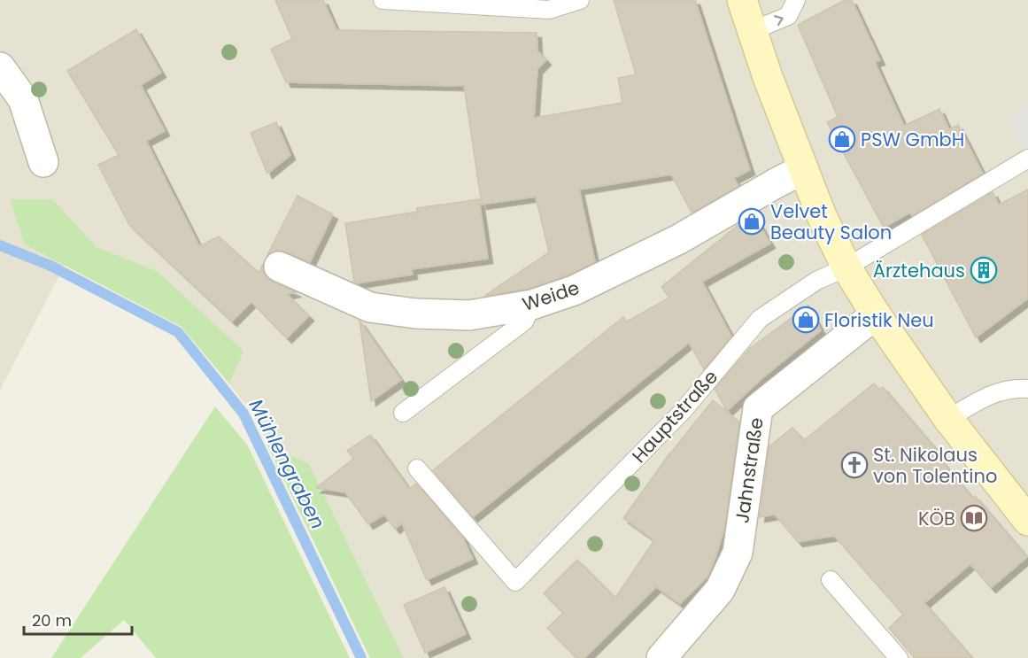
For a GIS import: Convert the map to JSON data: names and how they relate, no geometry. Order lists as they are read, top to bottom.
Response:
{
  "streets": {
    "street": ["Weide", "Jahnstraße"],
    "lane": ["Hauptstraße"]
  },
  "water": ["Mühlengraben"],
  "places": {
    "shop": ["PSW GmbH", "Velvet Beauty Salon", "Floristik Neu"],
    "building": ["Ärztehaus"],
    "church": ["St. Nikolaus von Tolentino"],
    "library": ["KÖB"]
  },
  "scale_bar": "20 m"
}
